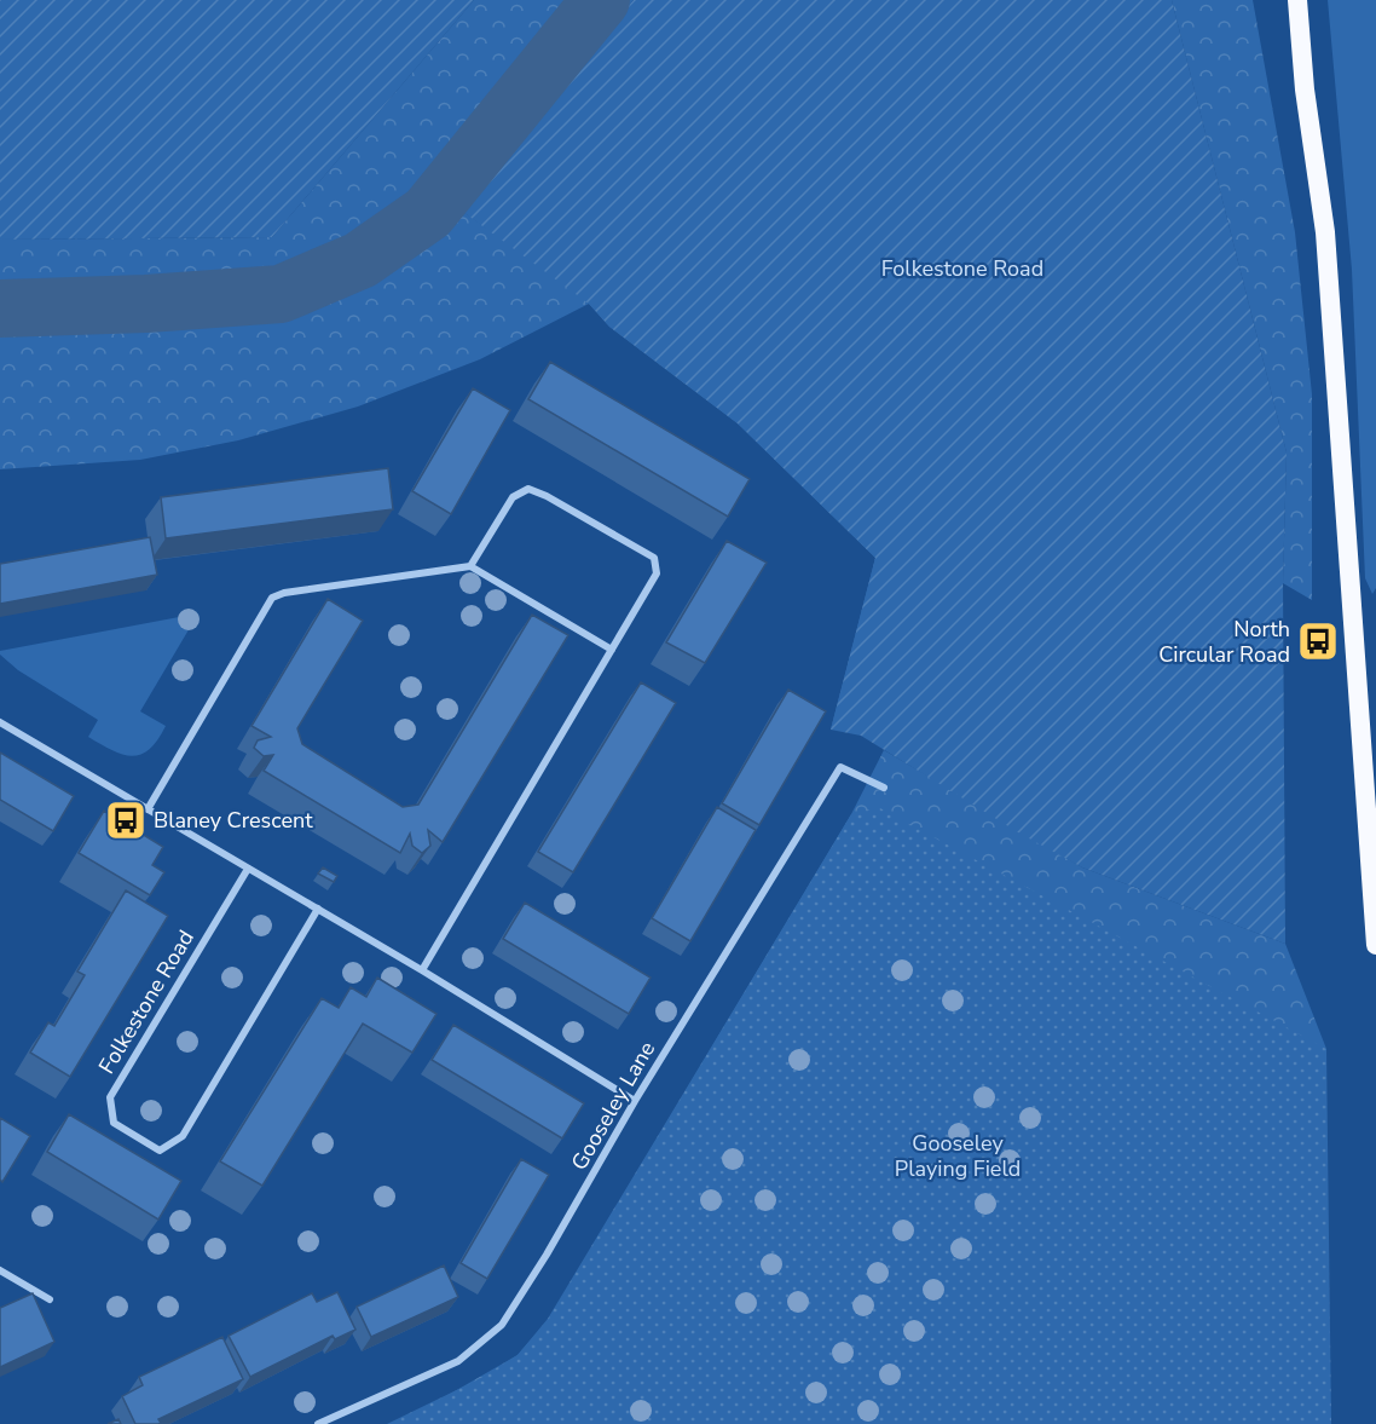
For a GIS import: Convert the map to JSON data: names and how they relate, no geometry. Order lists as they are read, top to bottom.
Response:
{
  "streets": {
    "street": ["Folkestone Road", "Gooseley Lane"]
  },
  "parks": ["Folkestone Road", "Gooseley Playing Field"],
  "places": {
    "bus stop": ["North Circular Road", "Blaney Crescent"]
  }
}
